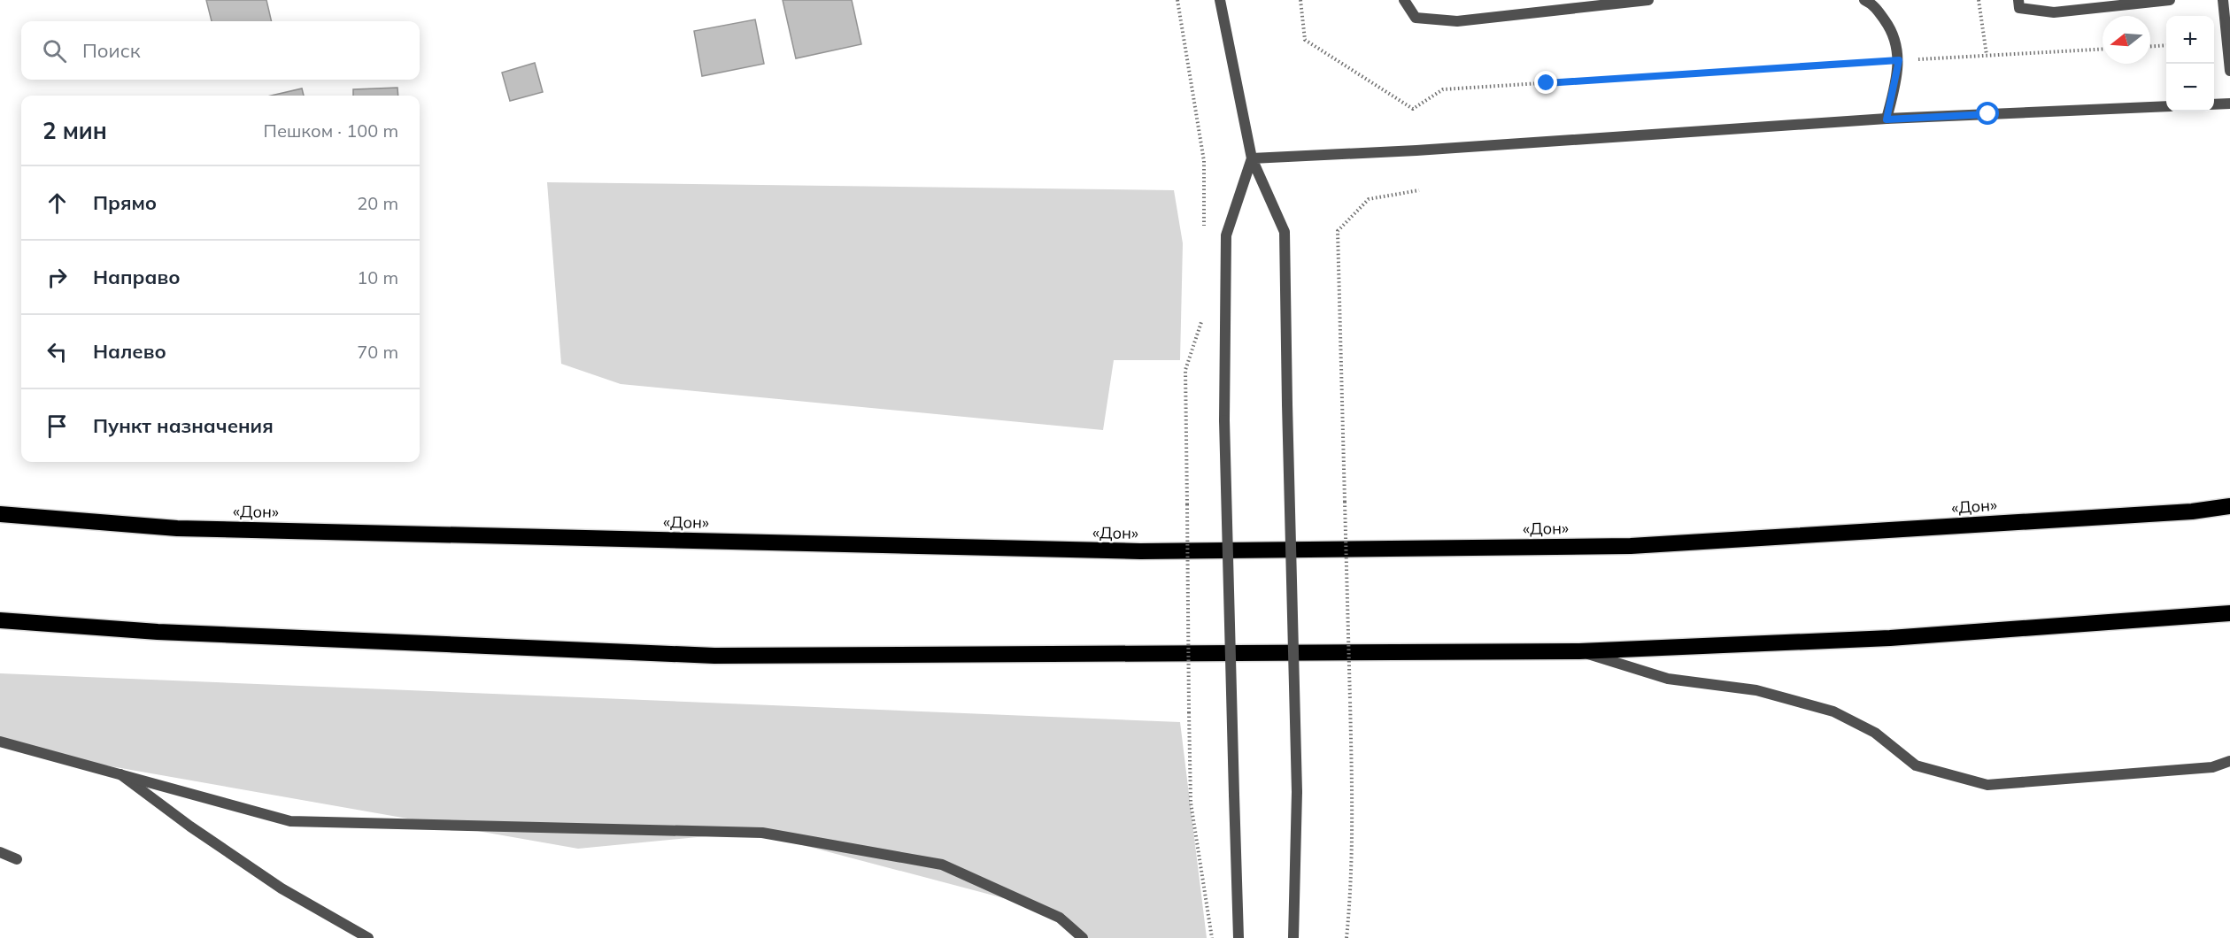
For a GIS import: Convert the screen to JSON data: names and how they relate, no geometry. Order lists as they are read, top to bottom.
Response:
{
  "streets": {
    "highway": ["«Дон»"]
  },
  "north": "left",
  "page": {
    "map_buttons": ["+", "−"],
    "search": "Поиск",
    "heading": ["2 мин", "Пешком · 100 m"],
    "list": [
      ["Прямо", "20 m"],
      ["Направо", "10 m"],
      ["Налево", "70 m"],
      "Пункт назначения"
    ]
  }
}
